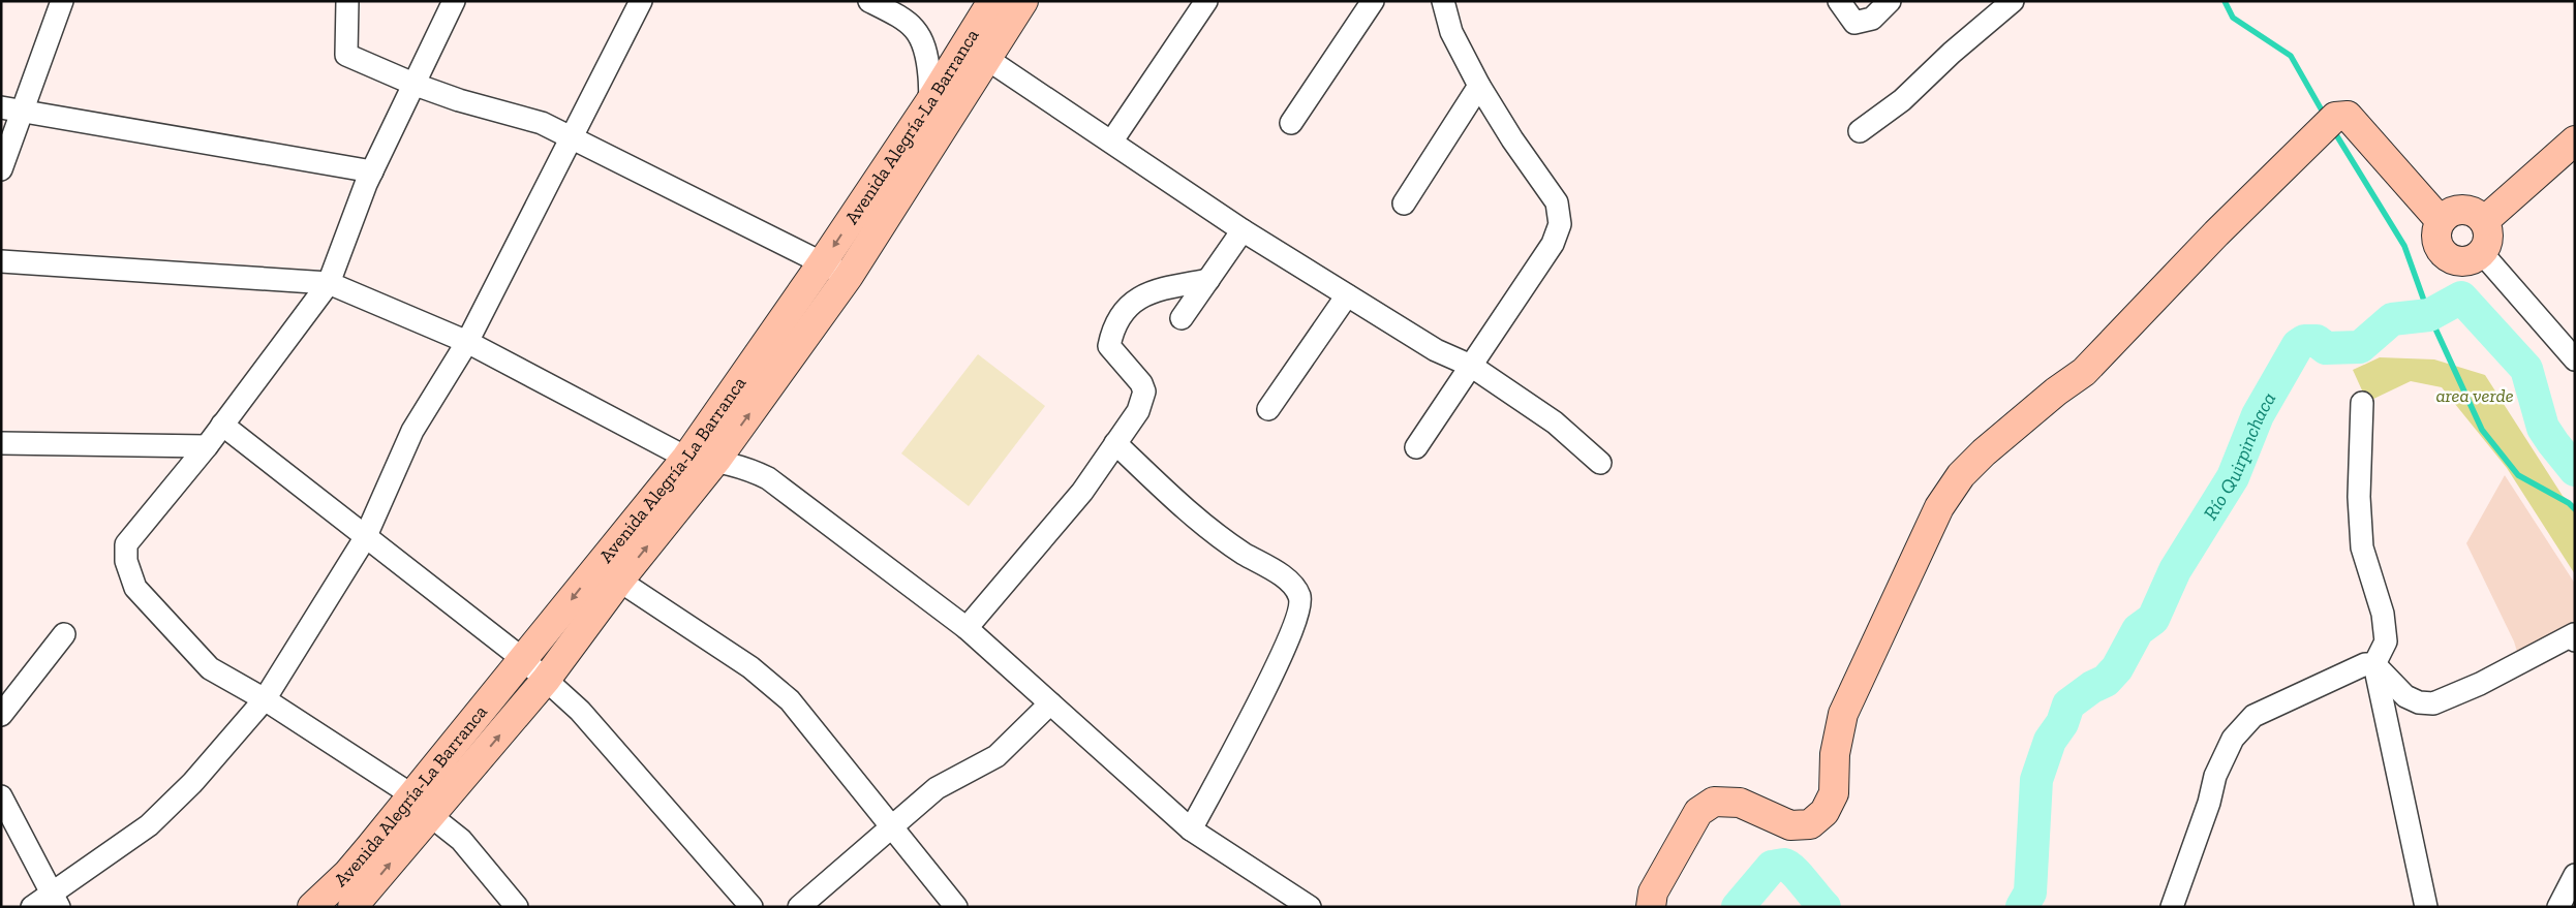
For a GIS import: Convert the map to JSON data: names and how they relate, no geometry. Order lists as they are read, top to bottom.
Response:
{
  "streets": {
    "main road": ["Avenida Alegría-La Barranca"]
  },
  "water": ["Río Quirpinchaca"],
  "parks": ["area verde"]
}
